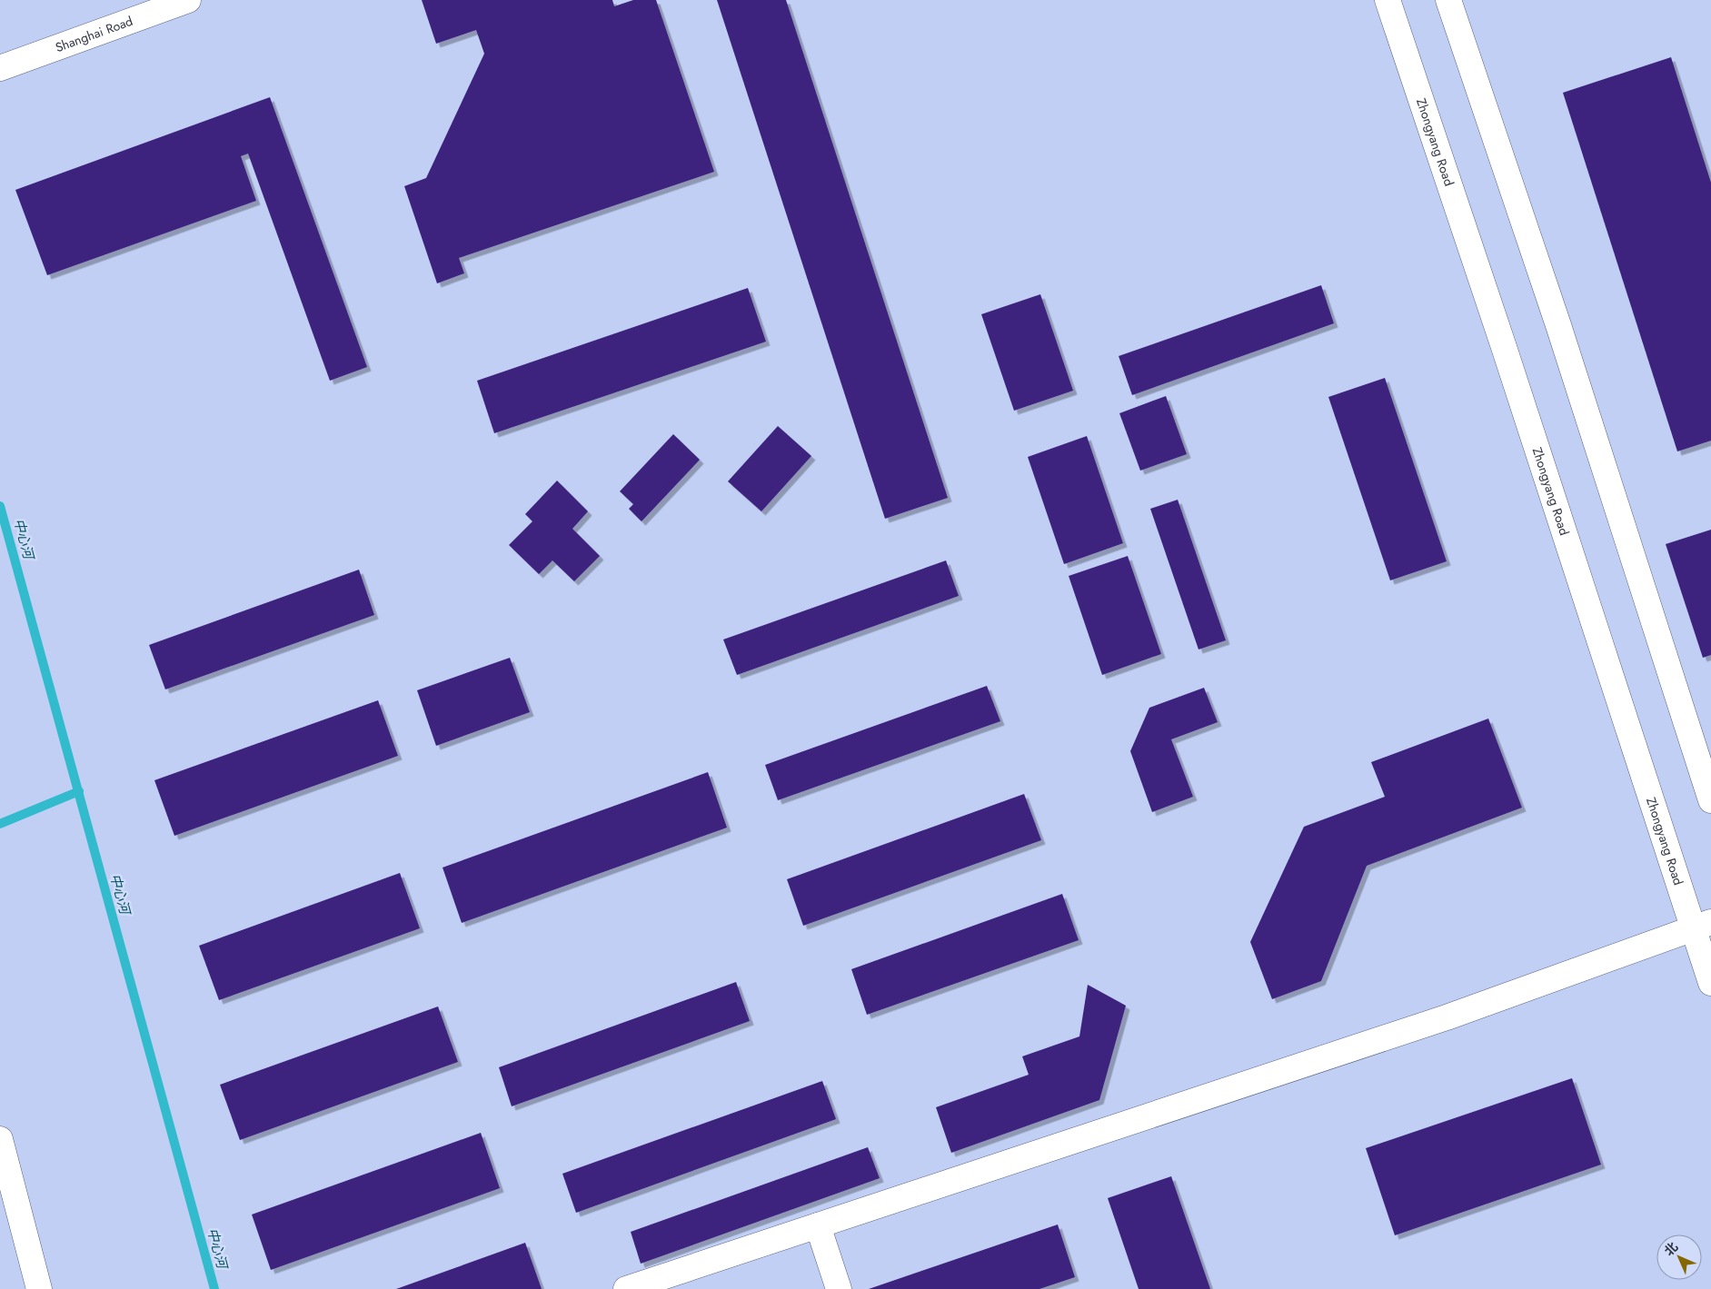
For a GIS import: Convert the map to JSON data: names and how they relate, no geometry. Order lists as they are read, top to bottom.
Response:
{
  "streets": {
    "street": ["Shanghai Road", "Zhongyang Road"]
  },
  "water": ["中心河"],
  "north": "top left"
}
